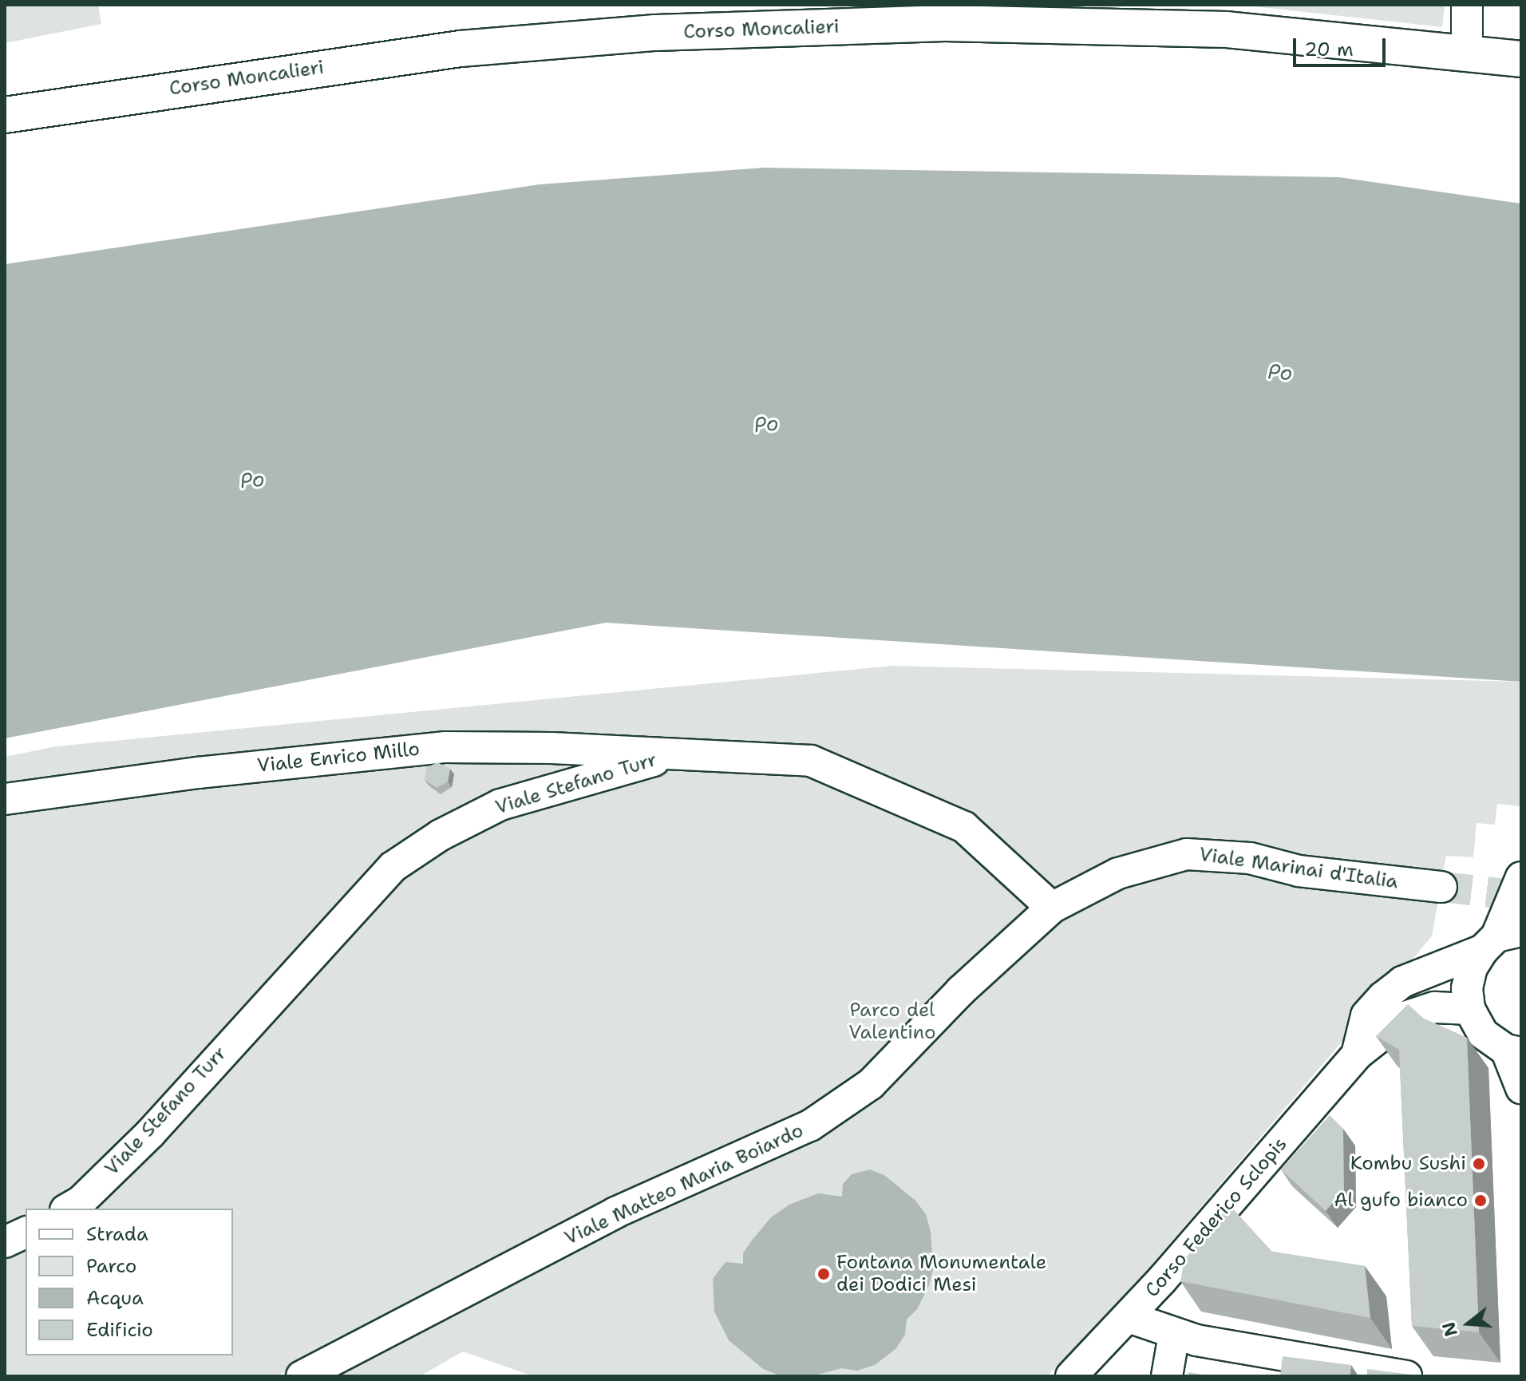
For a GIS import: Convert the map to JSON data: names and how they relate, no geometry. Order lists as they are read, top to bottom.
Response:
{
  "streets": {
    "main road": ["Corso Moncalieri"],
    "street": [
      "Viale Enrico Millo",
      "Viale Stefano Turr",
      "Viale Marinai d'Italia",
      "Viale Matteo Maria Boiardo",
      "Corso Federico Sclopis"
    ]
  },
  "crossings": [
    ["Viale Enrico Millo", "Viale Stefano Turr"],
    ["Viale Stefano Turr", "Viale Marinai d'Italia"],
    ["Viale Stefano Turr", "Viale Matteo Maria Boiardo"],
    ["Viale Marinai d'Italia", "Viale Matteo Maria Boiardo"]
  ],
  "water": ["Po"],
  "parks": ["Parco del Valentino"],
  "places": ["Kombu Sushi", "Al gufo bianco", "Fontana Monumentale dei Dodici Mesi"],
  "legend": [
    "Strada",
    "Parco",
    "Acqua",
    "Edificio"
  ],
  "scale_bar": "20 m",
  "north": "left"
}
